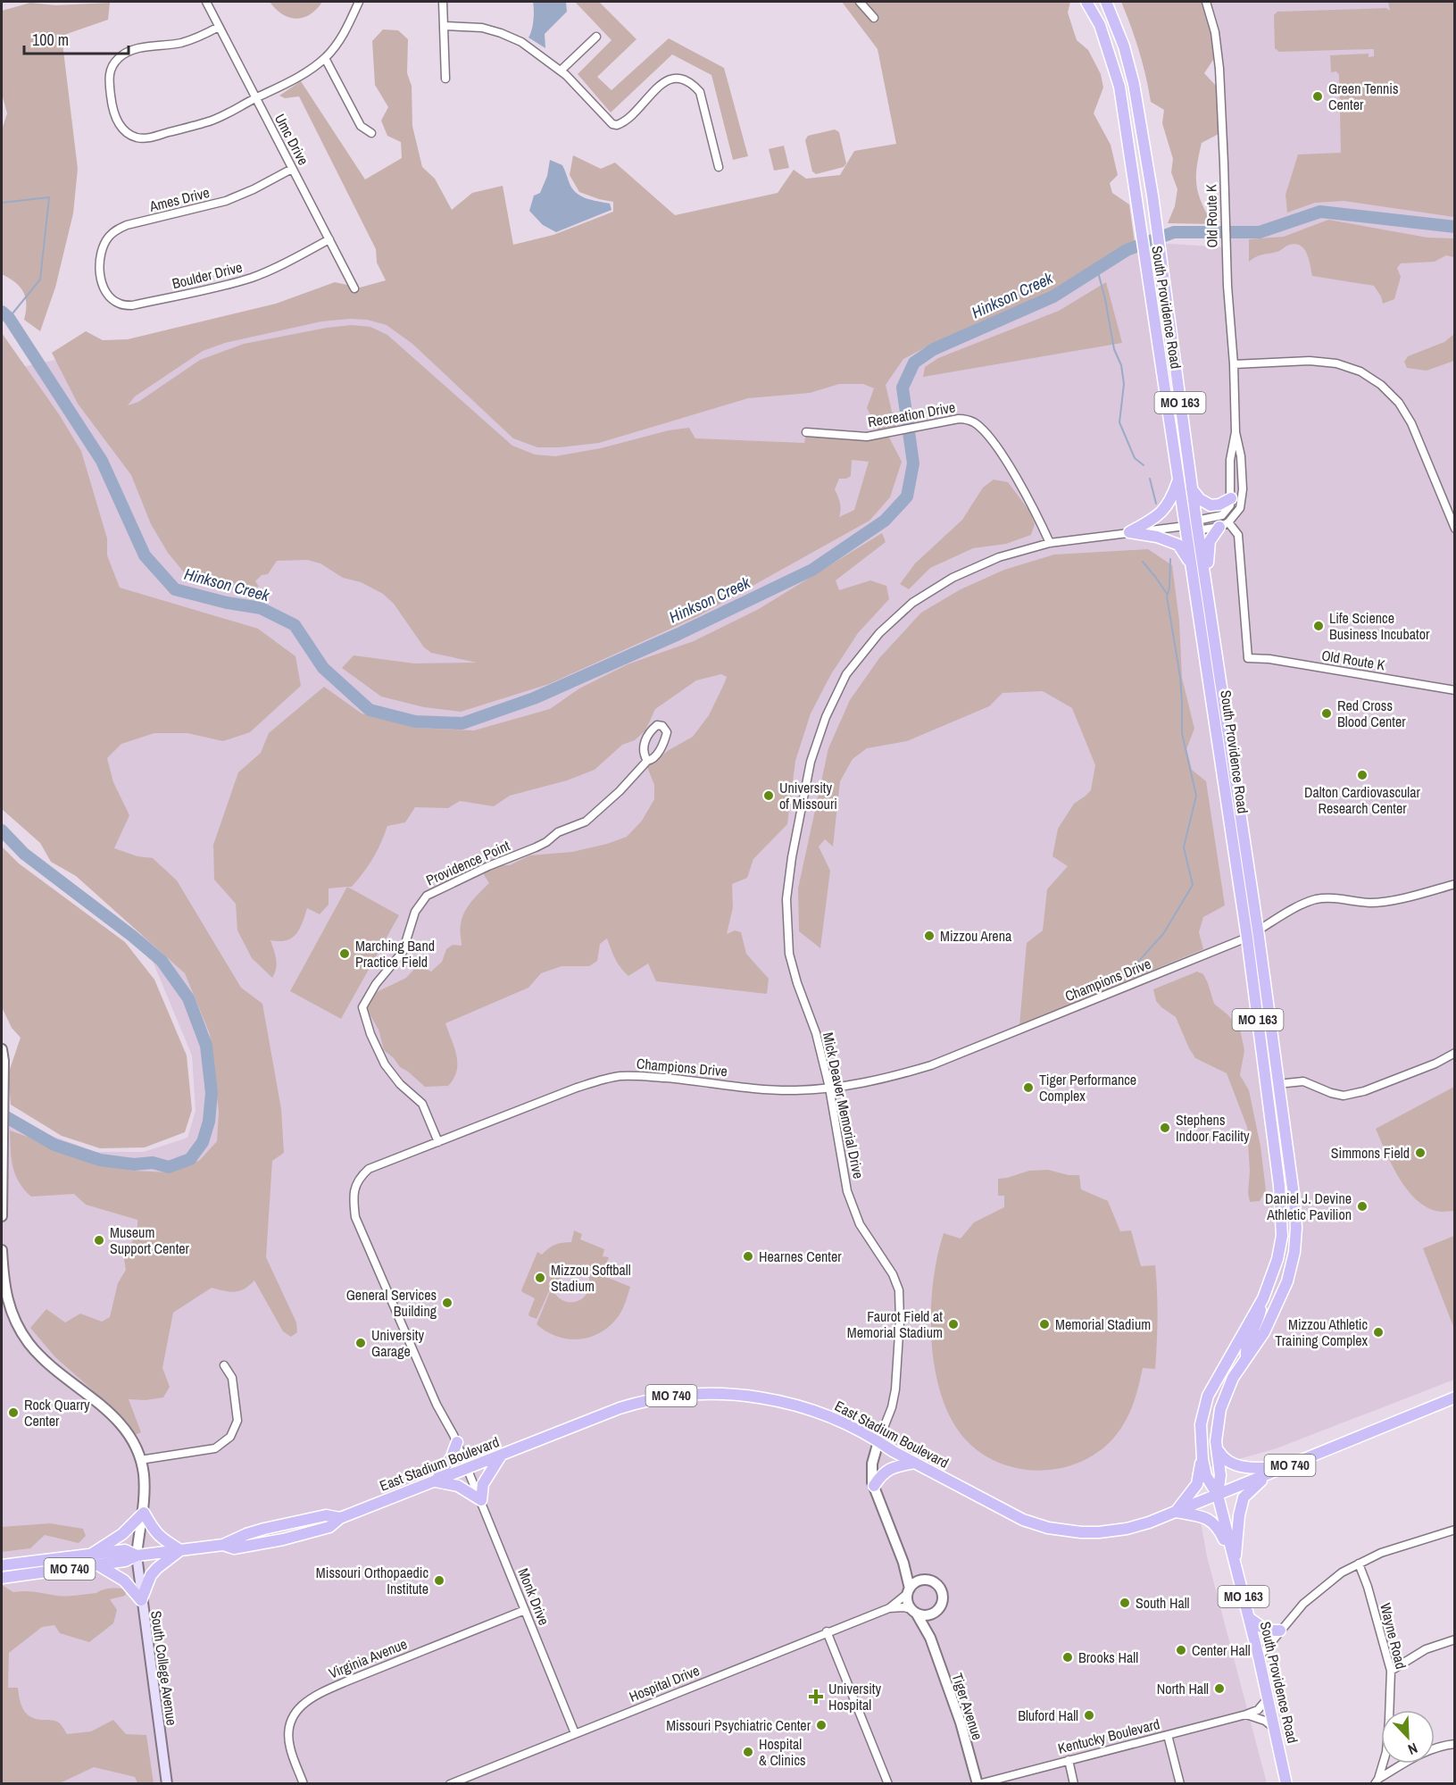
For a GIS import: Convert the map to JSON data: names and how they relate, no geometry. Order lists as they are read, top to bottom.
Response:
{
  "streets": {
    "main road": [
      "South Providence Road",
      "MO 163",
      "MO 740",
      "East Stadium Boulevard",
      "South College Avenue"
    ],
    "street": [
      "Umc Drive",
      "Ames Drive",
      "Old Route K",
      "Boulder Drive",
      "Recreation Drive",
      "Providence Point",
      "Champions Drive",
      "Mick Deaver Memorial Drive",
      "Monk Drive",
      "Wayne Road",
      "Virginia Avenue",
      "Hospital Drive",
      "Tiger Avenue",
      "Kentucky Boulevard"
    ]
  },
  "crossings": [
    ["Umc Drive", "Ames Drive"],
    ["Umc Drive", "Boulder Drive"],
    ["Ames Drive", "Boulder Drive"],
    ["South Providence Road", "Champions Drive"],
    ["South Providence Road", "Mick Deaver Memorial Drive"],
    ["South Providence Road", "East Stadium Boulevard"],
    ["South Providence Road", "Kentucky Boulevard"],
    ["Recreation Drive", "Mick Deaver Memorial Drive"],
    ["Providence Point", "Champions Drive"],
    ["Champions Drive", "Mick Deaver Memorial Drive"],
    ["Champions Drive", "East Stadium Boulevard"],
    ["Champions Drive", "Monk Drive"],
    ["Mick Deaver Memorial Drive", "East Stadium Boulevard"],
    ["East Stadium Boulevard", "Monk Drive"],
    ["East Stadium Boulevard", "South College Avenue"],
    ["Monk Drive", "Virginia Avenue"],
    ["Monk Drive", "Hospital Drive"],
    ["Hospital Drive", "Tiger Avenue"],
    ["Tiger Avenue", "Kentucky Boulevard"]
  ],
  "water": ["Hinkson Creek"],
  "places": {
    "other": [
      "Green Tennis Center",
      "Life Science Business Incubator",
      "Red Cross Blood Center",
      "Dalton Cardiovascular Research Center",
      "University of Missouri",
      "Mizzou Arena",
      "Marching Band Practice Field",
      "Tiger Performance Complex",
      "Stephens Indoor Facility",
      "Simmons Field",
      "Daniel J. Devine Athletic Pavilion",
      "Museum Support Center",
      "Hearnes Center",
      "Mizzou Softball Stadium",
      "General Services Building",
      "Faurot Field at Memorial Stadium",
      "Memorial Stadium",
      "Mizzou Athletic Training Complex",
      "University Garage",
      "Rock Quarry Center",
      "Missouri Orthopaedic Institute",
      "South Hall",
      "Center Hall",
      "Brooks Hall",
      "North Hall",
      "Bluford Hall",
      "Missouri Psychiatric Center",
      "Hospital & Clinics"
    ],
    "health": ["University Hospital"]
  },
  "scale_bar": "100 m",
  "north": "bottom right"
}
